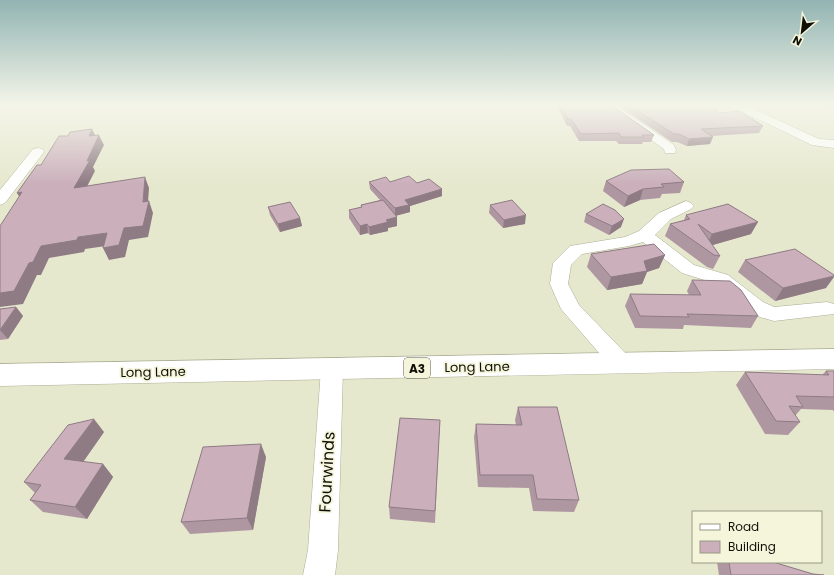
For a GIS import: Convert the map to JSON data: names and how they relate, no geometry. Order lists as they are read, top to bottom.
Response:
{
  "streets": {
    "main road": ["Long Lane", "A3"],
    "street": ["Fourwinds"]
  },
  "crossings": [
    ["Long Lane", "Fourwinds"]
  ],
  "legend": ["Road", "Building"],
  "north": "bottom left"
}
